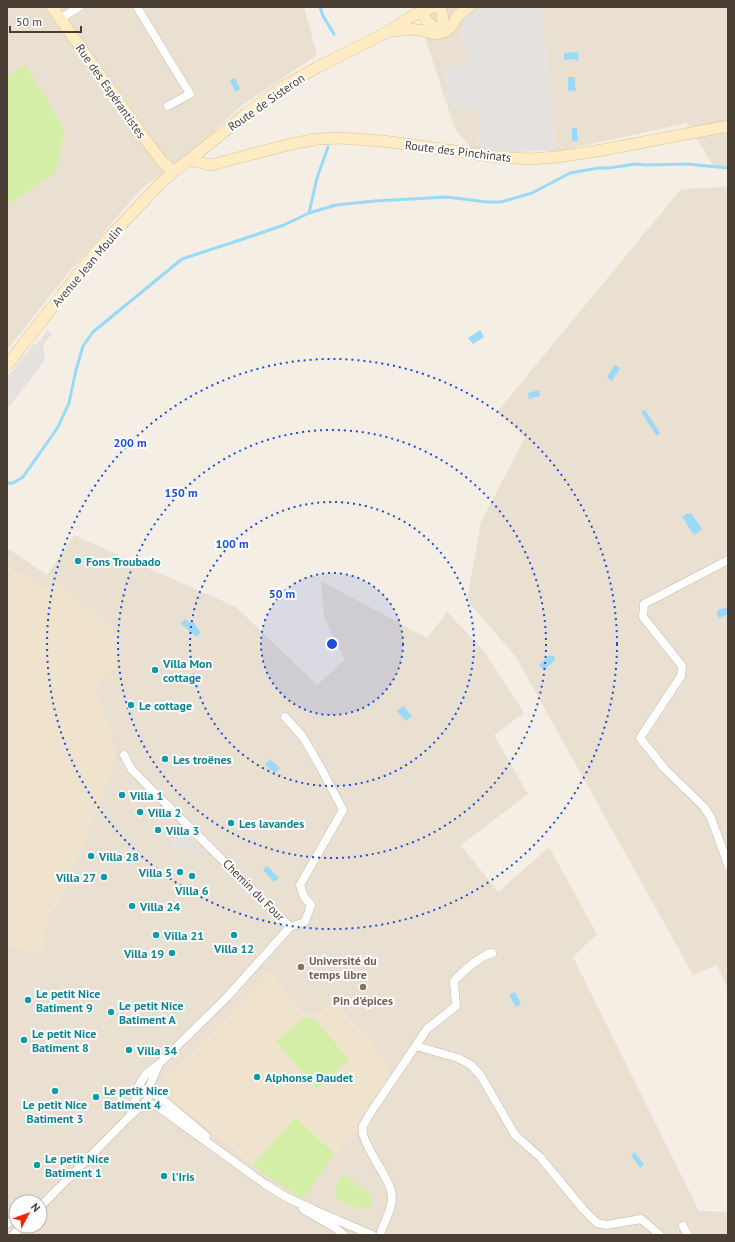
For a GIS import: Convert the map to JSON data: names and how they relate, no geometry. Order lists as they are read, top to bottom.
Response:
{
  "streets": {
    "street": [
      "Rue des Espérantistes",
      "Route de Sisteron",
      "Route des Pinchinats",
      "Avenue Jean Moulin",
      "Chemin du Four"
    ]
  },
  "crossings": [
    ["Rue des Espérantistes", "Route de Sisteron"],
    ["Rue des Espérantistes", "Avenue Jean Moulin"],
    ["Route de Sisteron", "Route des Pinchinats"],
    ["Route de Sisteron", "Avenue Jean Moulin"]
  ],
  "places": [
    "Fons Troubado",
    "Villa Mon cottage",
    "Le cottage",
    "Les troënes",
    "Villa 1",
    "Villa 2",
    "Les lavandes",
    "Villa 3",
    "Villa 28",
    "Villa 5",
    "Villa 6",
    "Villa 27",
    "Villa 24",
    "Villa 21",
    "Villa 12",
    "Villa 19",
    "Université du temps libre",
    "Pin d'épices",
    "Le petit Nice Batiment 9",
    "Le petit Nice Batiment A",
    "Le petit Nice Batiment 8",
    "Villa 34",
    "Alphonse Daudet",
    "Le petit Nice Batiment 3",
    "Le petit Nice Batiment 4",
    "Le petit Nice Batiment 1",
    "l'Iris"
  ],
  "scale_bar": "50 m",
  "north": "top right",
  "rings": [
    "200 m",
    "150 m",
    "100 m",
    "50 m"
  ]
}
